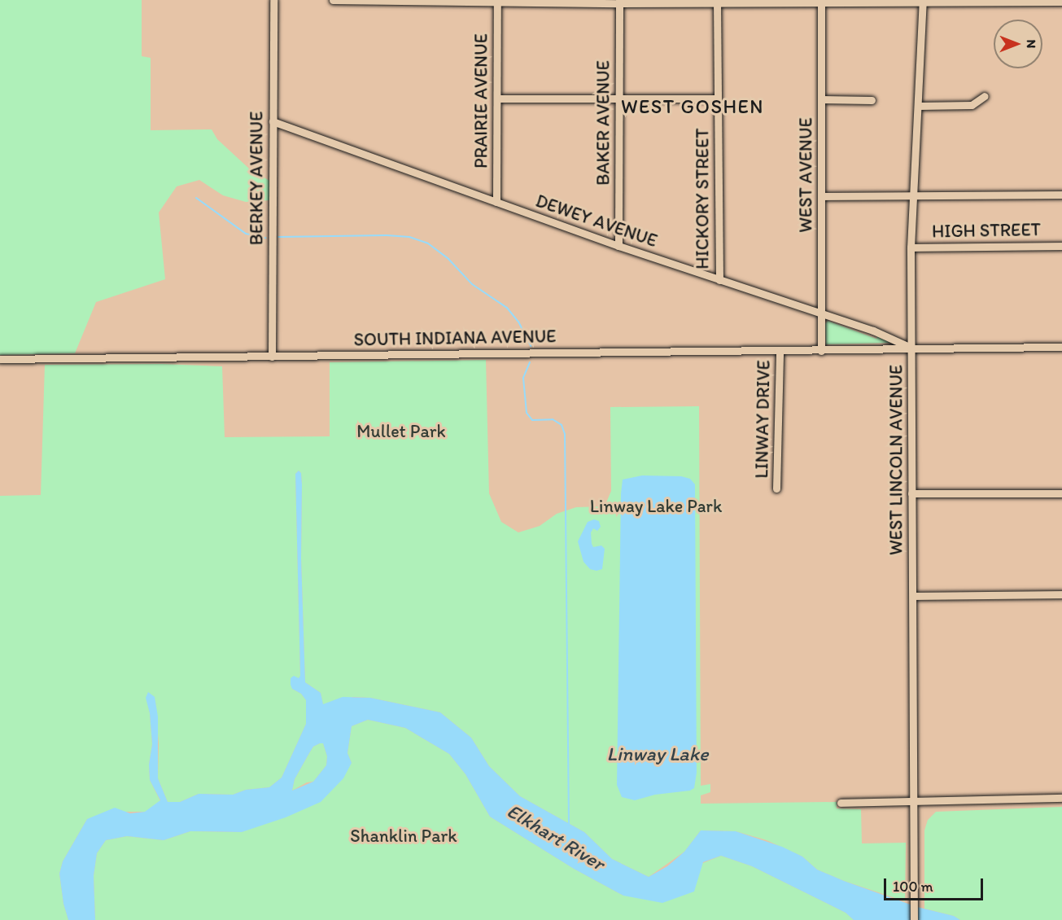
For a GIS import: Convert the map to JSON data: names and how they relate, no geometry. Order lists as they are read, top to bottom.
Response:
{
  "streets": {
    "street": [
      "PRAIRIE AVENUE",
      "BAKER AVENUE",
      "WEST AVENUE",
      "BERKEY AVENUE",
      "HICKORY STREET",
      "DEWEY AVENUE",
      "HIGH STREET",
      "SOUTH INDIANA AVENUE",
      "LINWAY DRIVE",
      "WEST LINCOLN AVENUE"
    ]
  },
  "crossings": [
    ["PRAIRIE AVENUE", "DEWEY AVENUE"],
    ["BAKER AVENUE", "DEWEY AVENUE"],
    ["WEST AVENUE", "DEWEY AVENUE"],
    ["WEST AVENUE", "SOUTH INDIANA AVENUE"],
    ["BERKEY AVENUE", "DEWEY AVENUE"],
    ["BERKEY AVENUE", "SOUTH INDIANA AVENUE"],
    ["HICKORY STREET", "DEWEY AVENUE"],
    ["DEWEY AVENUE", "SOUTH INDIANA AVENUE"],
    ["DEWEY AVENUE", "WEST LINCOLN AVENUE"],
    ["HIGH STREET", "WEST LINCOLN AVENUE"],
    ["SOUTH INDIANA AVENUE", "LINWAY DRIVE"],
    ["SOUTH INDIANA AVENUE", "WEST LINCOLN AVENUE"]
  ],
  "districts": ["WEST GOSHEN"],
  "water": ["Linway Lake", "Elkhart River"],
  "parks": ["Mullet Park", "Linway Lake Park", "Shanklin Park"],
  "scale_bar": "100 m",
  "north": "right"
}
